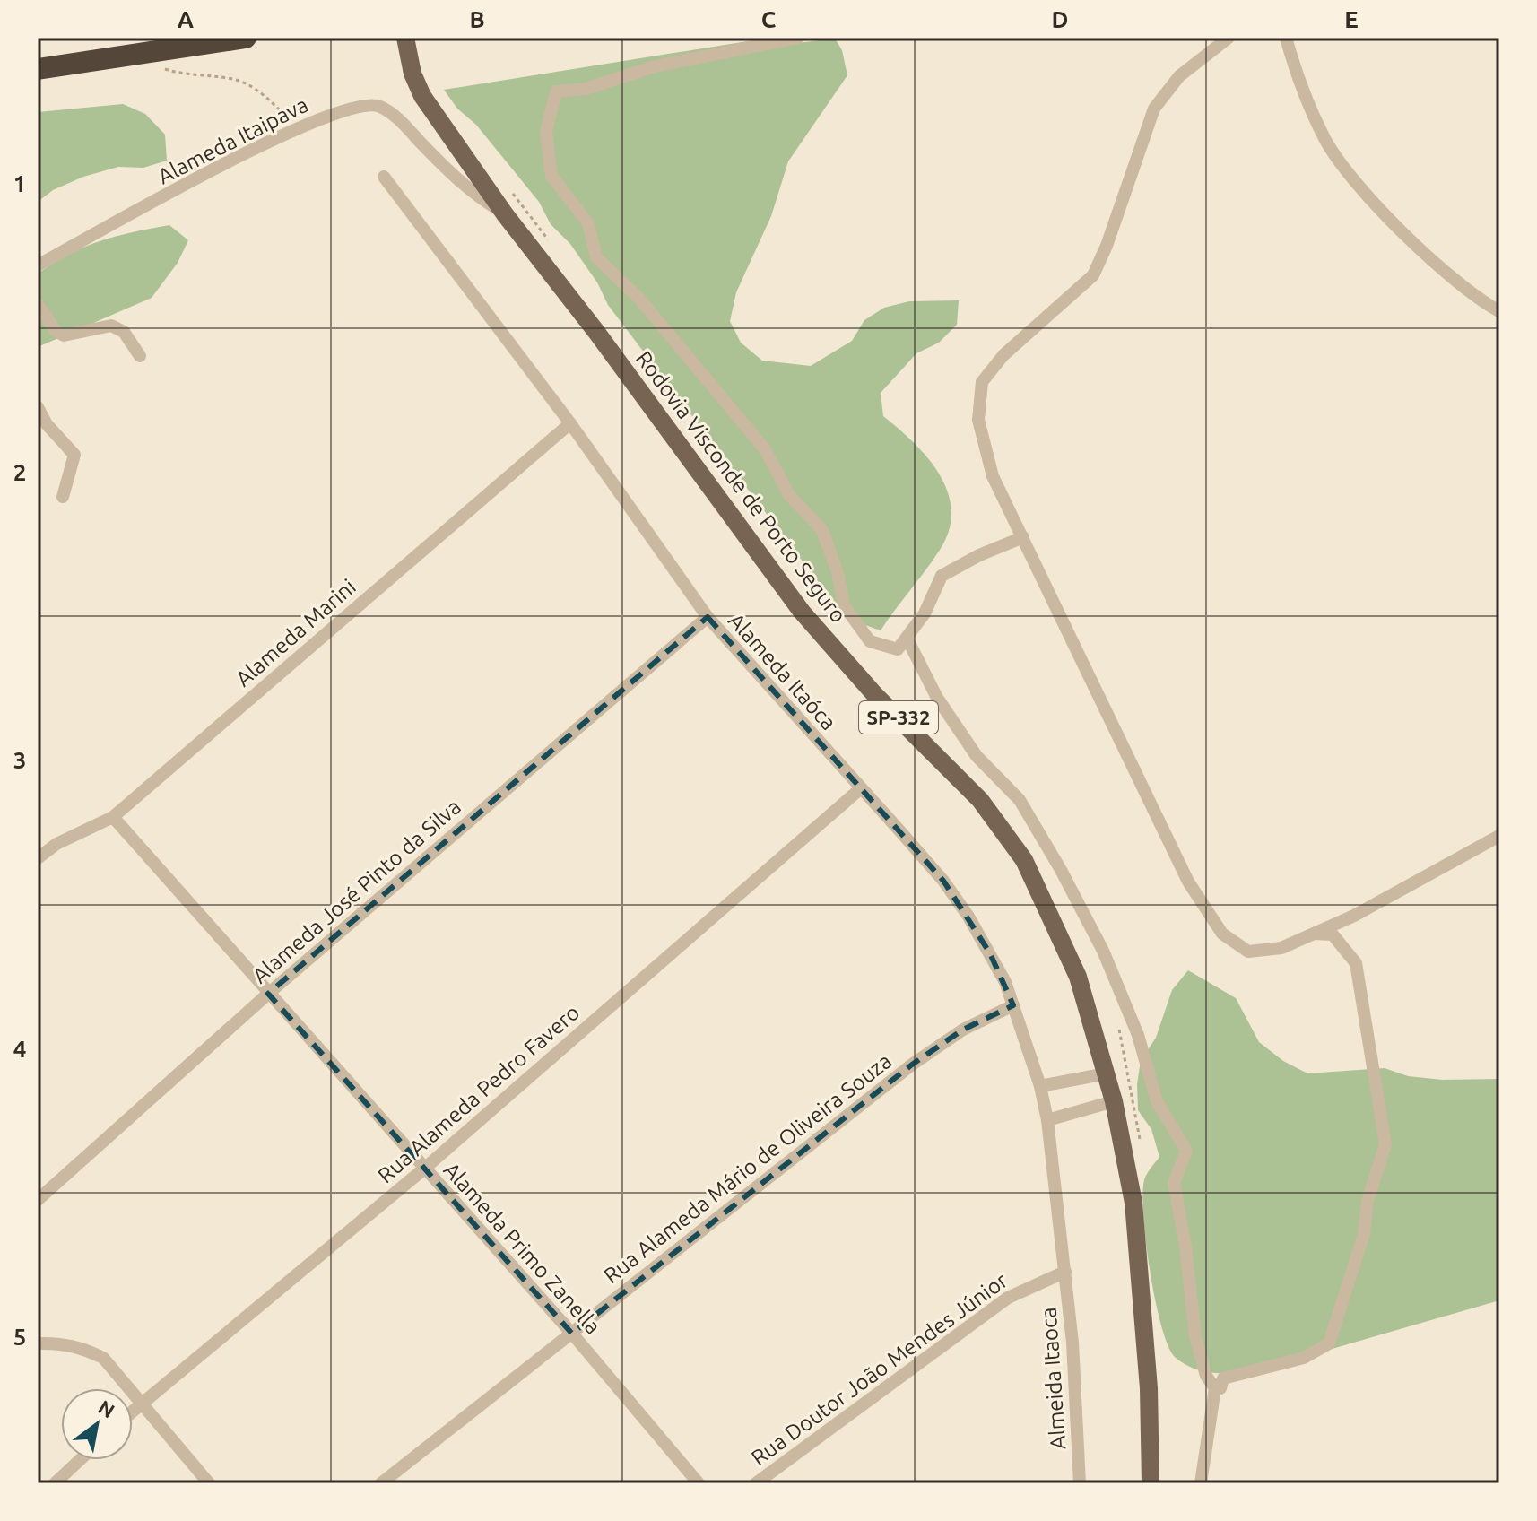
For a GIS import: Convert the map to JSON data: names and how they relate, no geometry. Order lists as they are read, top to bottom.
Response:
{
  "streets": {
    "main road": ["Rodovia Visconde de Porto Seguro", "SP-332"],
    "street": [
      "Alameda Itaipava",
      "Alameda Marini",
      "Alameda Itaóca",
      "Alameda José Pinto da Silva",
      "Rua Alameda Pedro Favero",
      "Rua Alameda Mário de Oliveira Souza",
      "Alameda Primo Zanella",
      "Rua Doutor João Mendes Júnior",
      "Almeida Itaoca"
    ]
  },
  "crossings": [
    ["Alameda Itaipava", "Rodovia Visconde de Porto Seguro"],
    ["Alameda Marini", "Alameda Itaóca"],
    ["Alameda Marini", "Alameda Primo Zanella"],
    ["Alameda Itaóca", "Alameda José Pinto da Silva"],
    ["Alameda Itaóca", "Rua Alameda Pedro Favero"],
    ["Alameda Itaóca", "Rua Alameda Mário de Oliveira Souza"],
    ["Alameda Itaóca", "Rua Doutor João Mendes Júnior"],
    ["Alameda Itaóca", "Almeida Itaoca"],
    ["Alameda José Pinto da Silva", "Alameda Primo Zanella"],
    ["Rua Alameda Pedro Favero", "Alameda Primo Zanella"],
    ["Rua Alameda Mário de Oliveira Souza", "Alameda Primo Zanella"],
    ["Rua Doutor João Mendes Júnior", "Almeida Itaoca"]
  ],
  "north": "top right",
  "grid": {
    "columns": [
      "A",
      "B",
      "C",
      "D",
      "E"
    ],
    "rows": [
      "1",
      "2",
      "3",
      "4",
      "5"
    ]
  }
}
